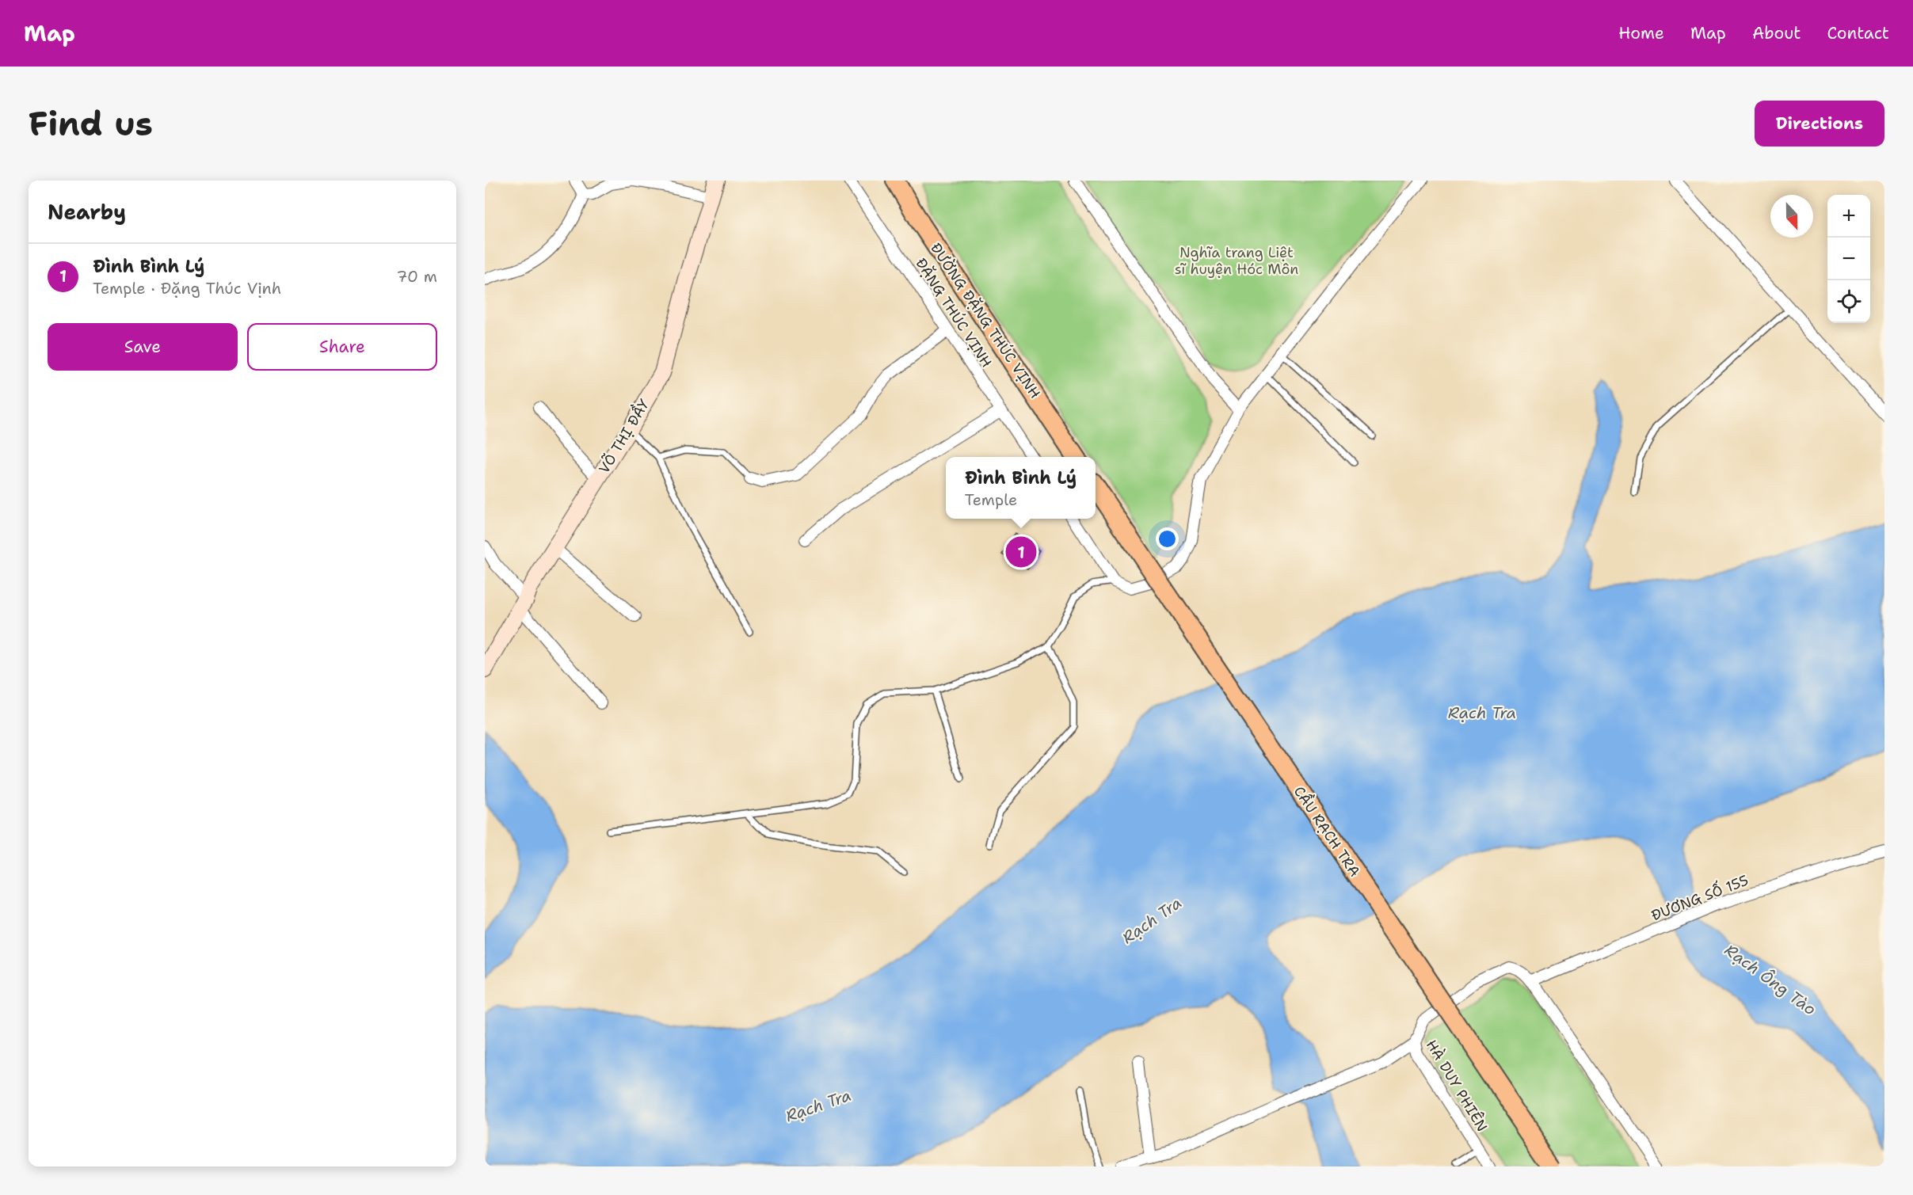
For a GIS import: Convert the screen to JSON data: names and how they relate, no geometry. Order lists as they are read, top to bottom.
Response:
{
  "streets": {
    "main road": ["ĐƯỜNG ĐẶNG THÚC VỊNH", "CẦU RẠCH TRA"],
    "street": [
      "ĐẶNG THÚC VỊNH",
      "VÕ THỊ ĐẦY",
      "ĐƯƠNG SỐ 155",
      "HÀ DUY PHIÊN"
    ]
  },
  "crossings": [
    ["ĐƯƠNG SỐ 155", "HÀ DUY PHIÊN"]
  ],
  "water": ["Rạch Tra", "Rạch Ông Tào"],
  "parks": ["Nghĩa trang Liệt sĩ huyện Hóc Môn"],
  "north": "bottom",
  "page": {
    "header": "Map",
    "nav": [
      "Home",
      "Map",
      "About",
      "Contact"
    ],
    "buttons": [
      "Directions",
      ["Save", "Share"]
    ],
    "title": "Find us",
    "heading": "Nearby",
    "map_buttons": ["+", "−"],
    "list": [
      {
        "mark": "1",
        "name": "Đình Bình Lý",
        "note": "Temple · Đặng Thúc Vịnh",
        "value": "70 m"
      }
    ],
    "popup": ["Đình Bình Lý", "Temple"],
    "pins": "1"
  }
}
